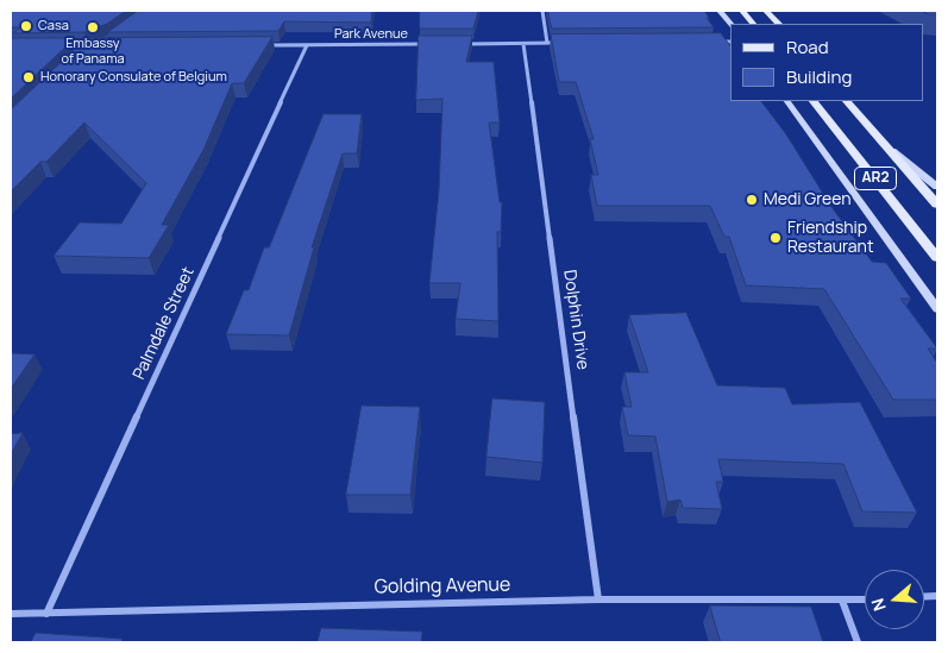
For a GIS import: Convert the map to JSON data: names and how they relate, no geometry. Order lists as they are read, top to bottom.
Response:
{
  "streets": {
    "main road": ["AR2"],
    "street": [
      "Park Avenue",
      "Dolphin Drive",
      "Palmdale Street",
      "Golding Avenue"
    ]
  },
  "crossings": [
    ["Park Avenue", "Palmdale Street"],
    ["Dolphin Drive", "Golding Avenue"],
    ["Palmdale Street", "Golding Avenue"]
  ],
  "places": [
    "Casa",
    "Embassy of Panama",
    "Honorary Consulate of Belgium",
    "Medi Green",
    "Friendship Restaurant"
  ],
  "legend": ["Road", "Building"],
  "north": "left"
}
